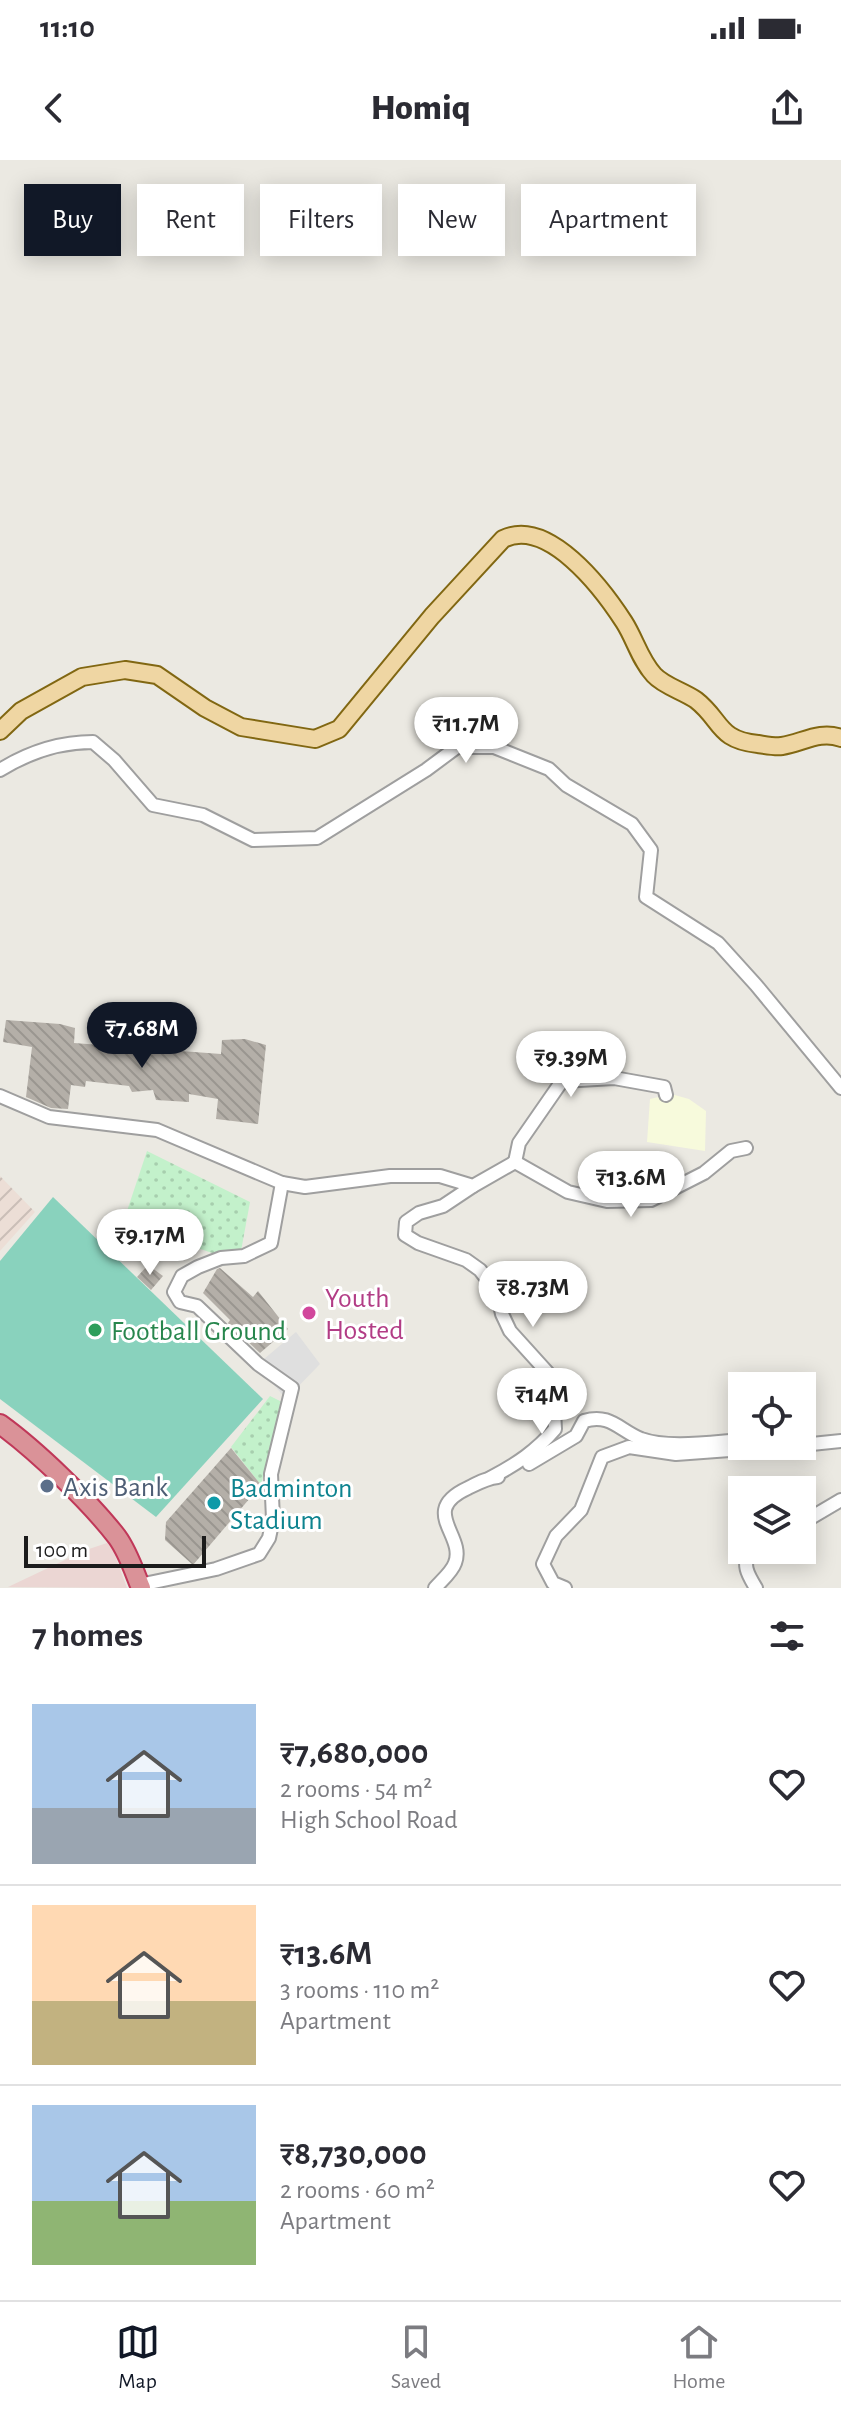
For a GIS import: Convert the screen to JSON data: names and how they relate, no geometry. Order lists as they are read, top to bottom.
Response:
{
  "places": [
    "Youth Hosted",
    "Football Ground",
    "Axis Bank",
    "Badminton Stadium"
  ],
  "scale_bar": "100 m",
  "page": {
    "status": "11:10",
    "header": "Homiq",
    "chip": [
      "Buy",
      "Rent",
      "Filters",
      "New",
      "Apartment"
    ],
    "price": [
      "₹11.7M",
      "₹7.68M",
      "₹9.39M",
      "₹13.6M",
      "₹9.17M",
      "₹8.73M",
      "₹14M"
    ],
    "scale": "100 m",
    "heading": "7 homes",
    "list": [
      {
        "name": "₹7,680,000",
        "note": "2 rooms · 54 m² · High School Road"
      },
      {
        "name": "₹13.6M",
        "note": "3 rooms · 110 m² · Apartment"
      },
      {
        "name": "₹8,730,000",
        "note": "2 rooms · 60 m² · Apartment"
      }
    ],
    "tabs": ["Map", "Saved", "Home"]
  }
}
